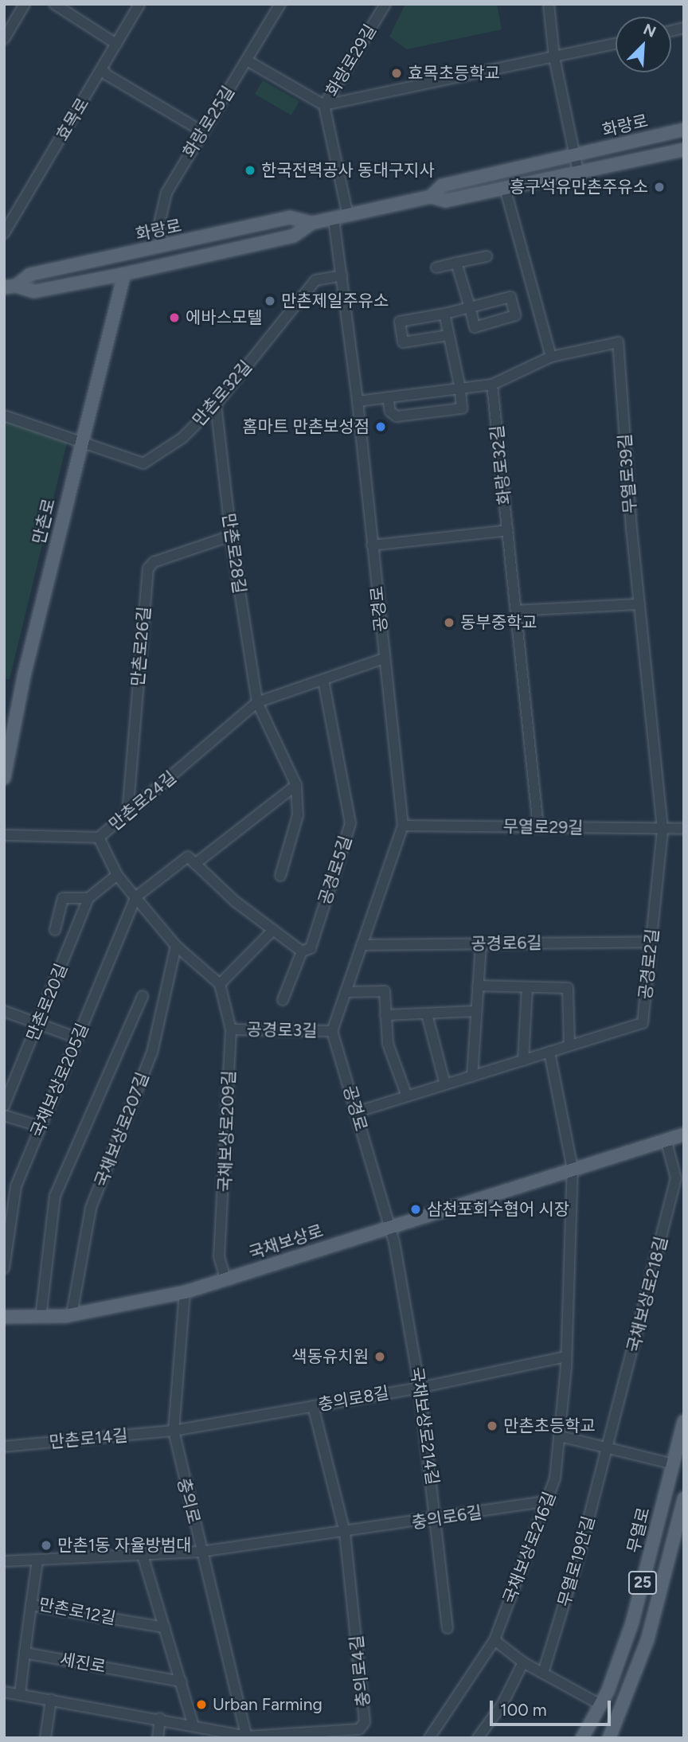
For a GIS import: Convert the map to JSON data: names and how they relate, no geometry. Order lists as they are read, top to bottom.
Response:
{
  "streets": {
    "main road": [
      "화랑로",
      "만촌로",
      "국채보상로",
      "무열로",
      "25"
    ],
    "street": [
      "화랑로29길",
      "효목로",
      "화랑로25길",
      "만촌로32길",
      "화랑로32길",
      "무열로39길",
      "만촌로28길",
      "공경로",
      "만촌로26길",
      "만촌로24길",
      "무열로29길",
      "공경로5길",
      "공경로6길",
      "공경로2길",
      "만촌로20길",
      "공경로3길",
      "국채보상로205길",
      "국채보상로207길",
      "국채보상로209길",
      "국채보상로218길",
      "충의로8길",
      "국채보상로214길",
      "만촌로14길",
      "충의로",
      "충의로6길",
      "국채보상로216길",
      "무열로19안길",
      "만촌로12길",
      "세진로",
      "충의로4길"
    ]
  },
  "crossings": [
    ["화랑로29길", "화랑로"],
    ["화랑로25길", "화랑로"],
    ["화랑로", "만촌로"],
    ["화랑로", "공경로"],
    ["만촌로32길", "만촌로"],
    ["만촌로32길", "만촌로28길"],
    ["만촌로32길", "공경로"],
    ["화랑로32길", "무열로29길"],
    ["무열로39길", "무열로29길"],
    ["무열로39길", "공경로2길"],
    ["만촌로28길", "만촌로26길"],
    ["만촌로28길", "만촌로24길"],
    ["공경로", "만촌로24길"],
    ["공경로", "무열로29길"],
    ["공경로", "공경로6길"],
    ["공경로", "공경로2길"],
    ["공경로", "공경로3길"],
    ["공경로", "국채보상로"],
    ["공경로", "국채보상로214길"],
    ["만촌로26길", "만촌로24길"],
    ["만촌로24길", "공경로5길"],
    ["무열로29길", "공경로2길"],
    ["공경로6길", "공경로2길"],
    ["공경로3길", "국채보상로209길"],
    ["국채보상로207길", "국채보상로"],
    ["국채보상로209길", "국채보상로"],
    ["국채보상로", "국채보상로218길"],
    ["국채보상로", "국채보상로214길"],
    ["국채보상로", "충의로"],
    ["국채보상로", "국채보상로216길"],
    ["국채보상로218길", "무열로19안길"],
    ["충의로8길", "국채보상로214길"],
    ["충의로8길", "만촌로14길"],
    ["충의로8길", "충의로"],
    ["충의로8길", "국채보상로216길"],
    ["국채보상로214길", "충의로6길"],
    ["만촌로14길", "충의로"],
    ["충의로", "충의로6길"],
    ["충의로", "충의로4길"],
    ["충의로6길", "국채보상로216길"],
    ["충의로6길", "충의로4길"]
  ],
  "places": [
    "효목초등학교",
    "한국전력공사 동대구지사",
    "흥구석유만촌주유소",
    "만촌제일주유소",
    "에바스모텔",
    "홈마트 만촌보성점",
    "동부중학교",
    "삼천포회수협어 시장",
    "색동유치원",
    "만촌초등학교",
    "만촌1동 자율방범대",
    "Urban Farming"
  ],
  "scale_bar": "100 m",
  "north": "top right"
}
